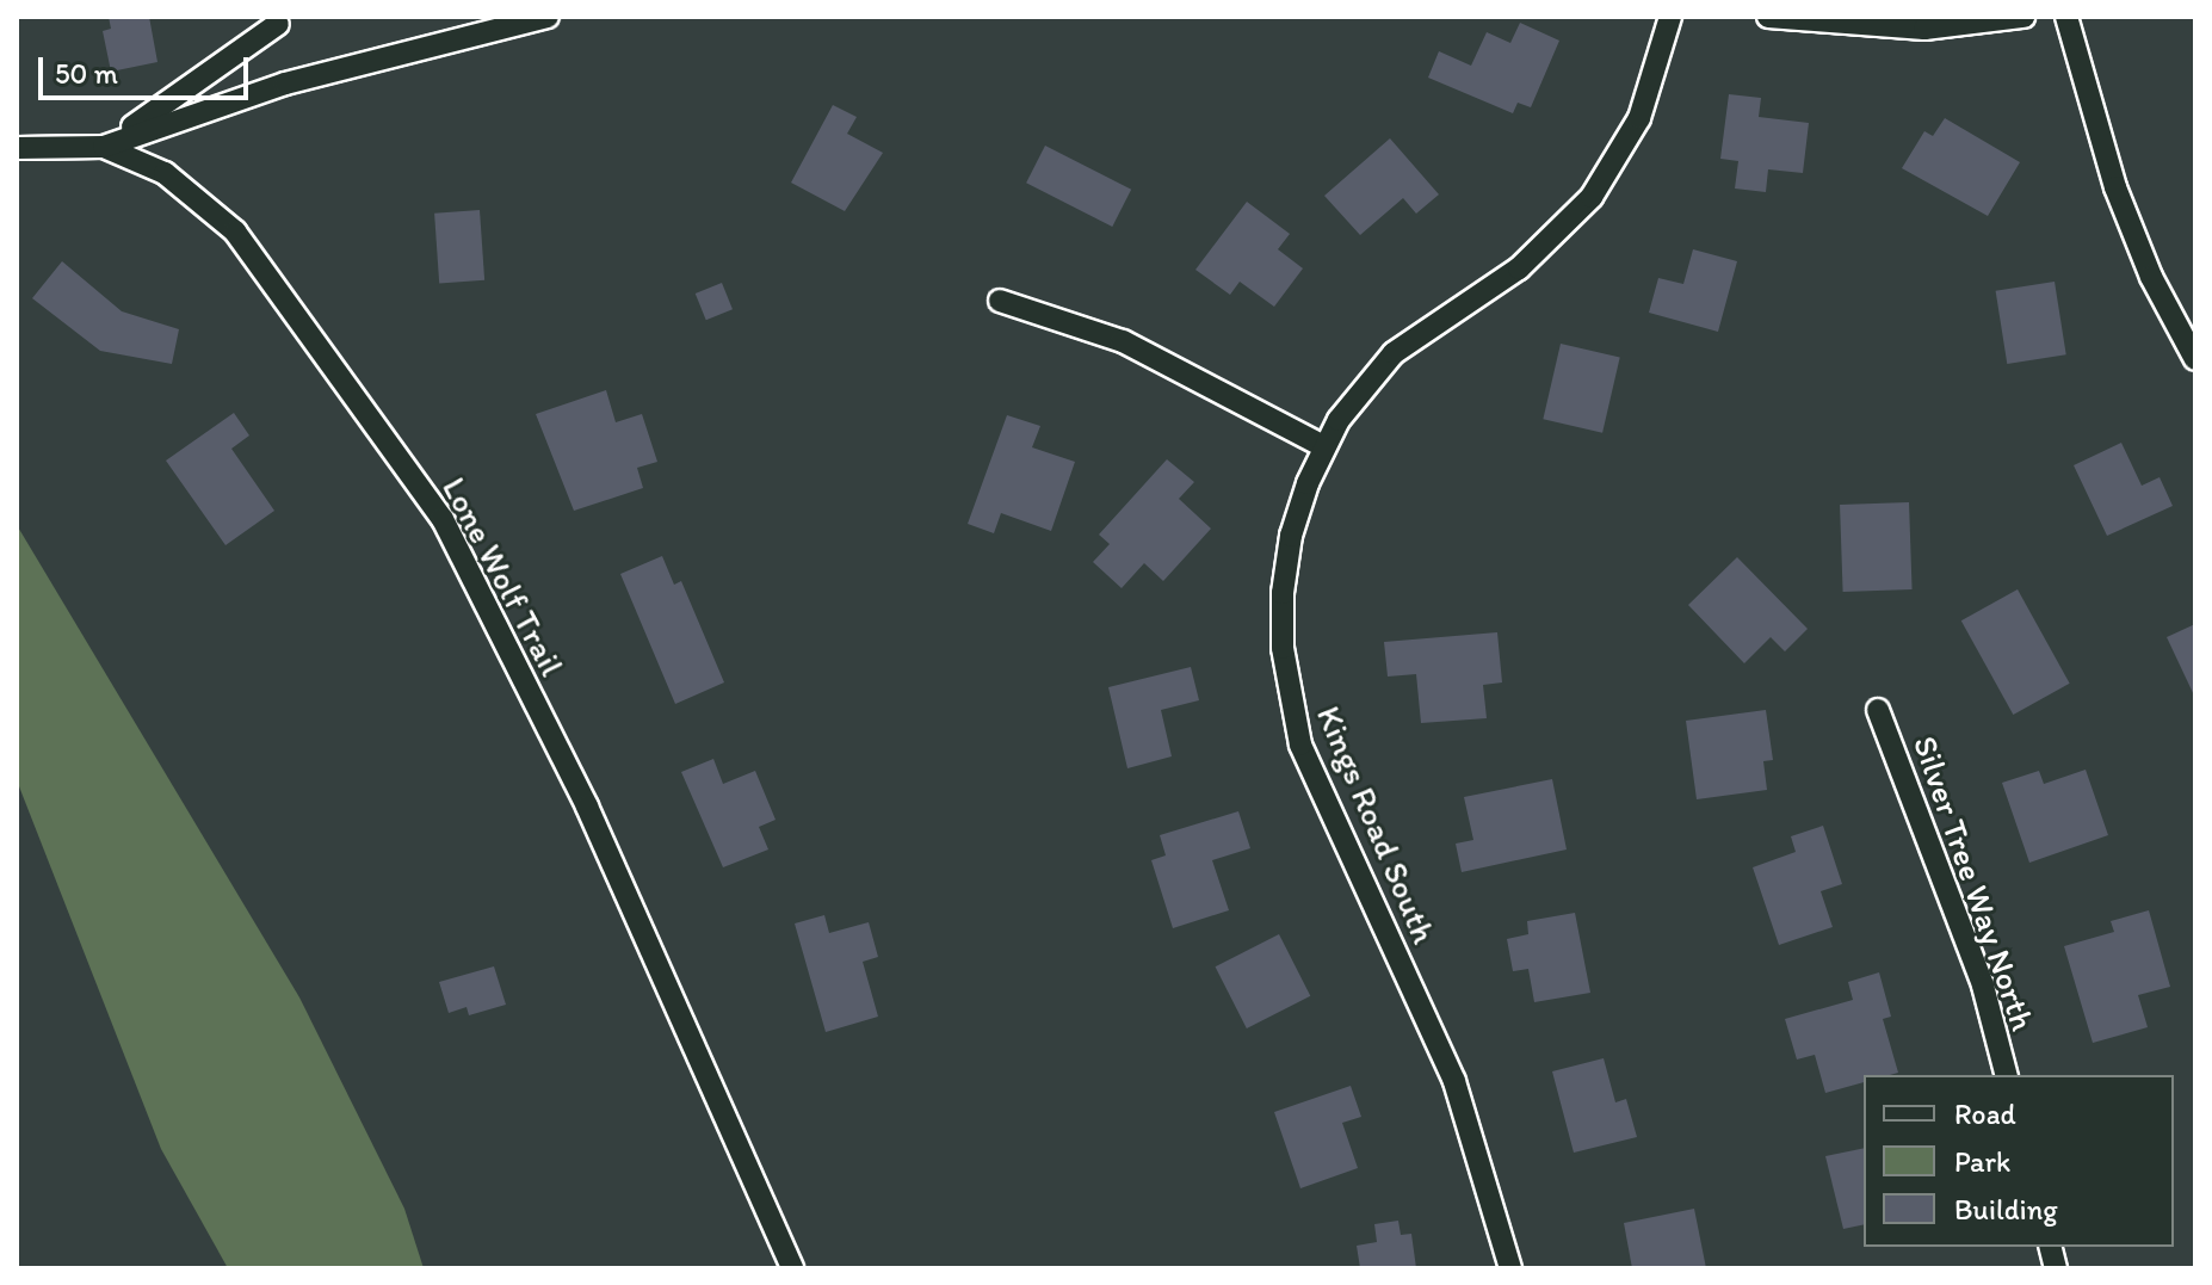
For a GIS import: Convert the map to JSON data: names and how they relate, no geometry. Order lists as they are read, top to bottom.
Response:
{
  "streets": {
    "street": ["Lone Wolf Trail", "Kings Road South", "Silver Tree Way North"]
  },
  "legend": ["Road", "Park", "Building"],
  "scale_bar": "50 m"
}
